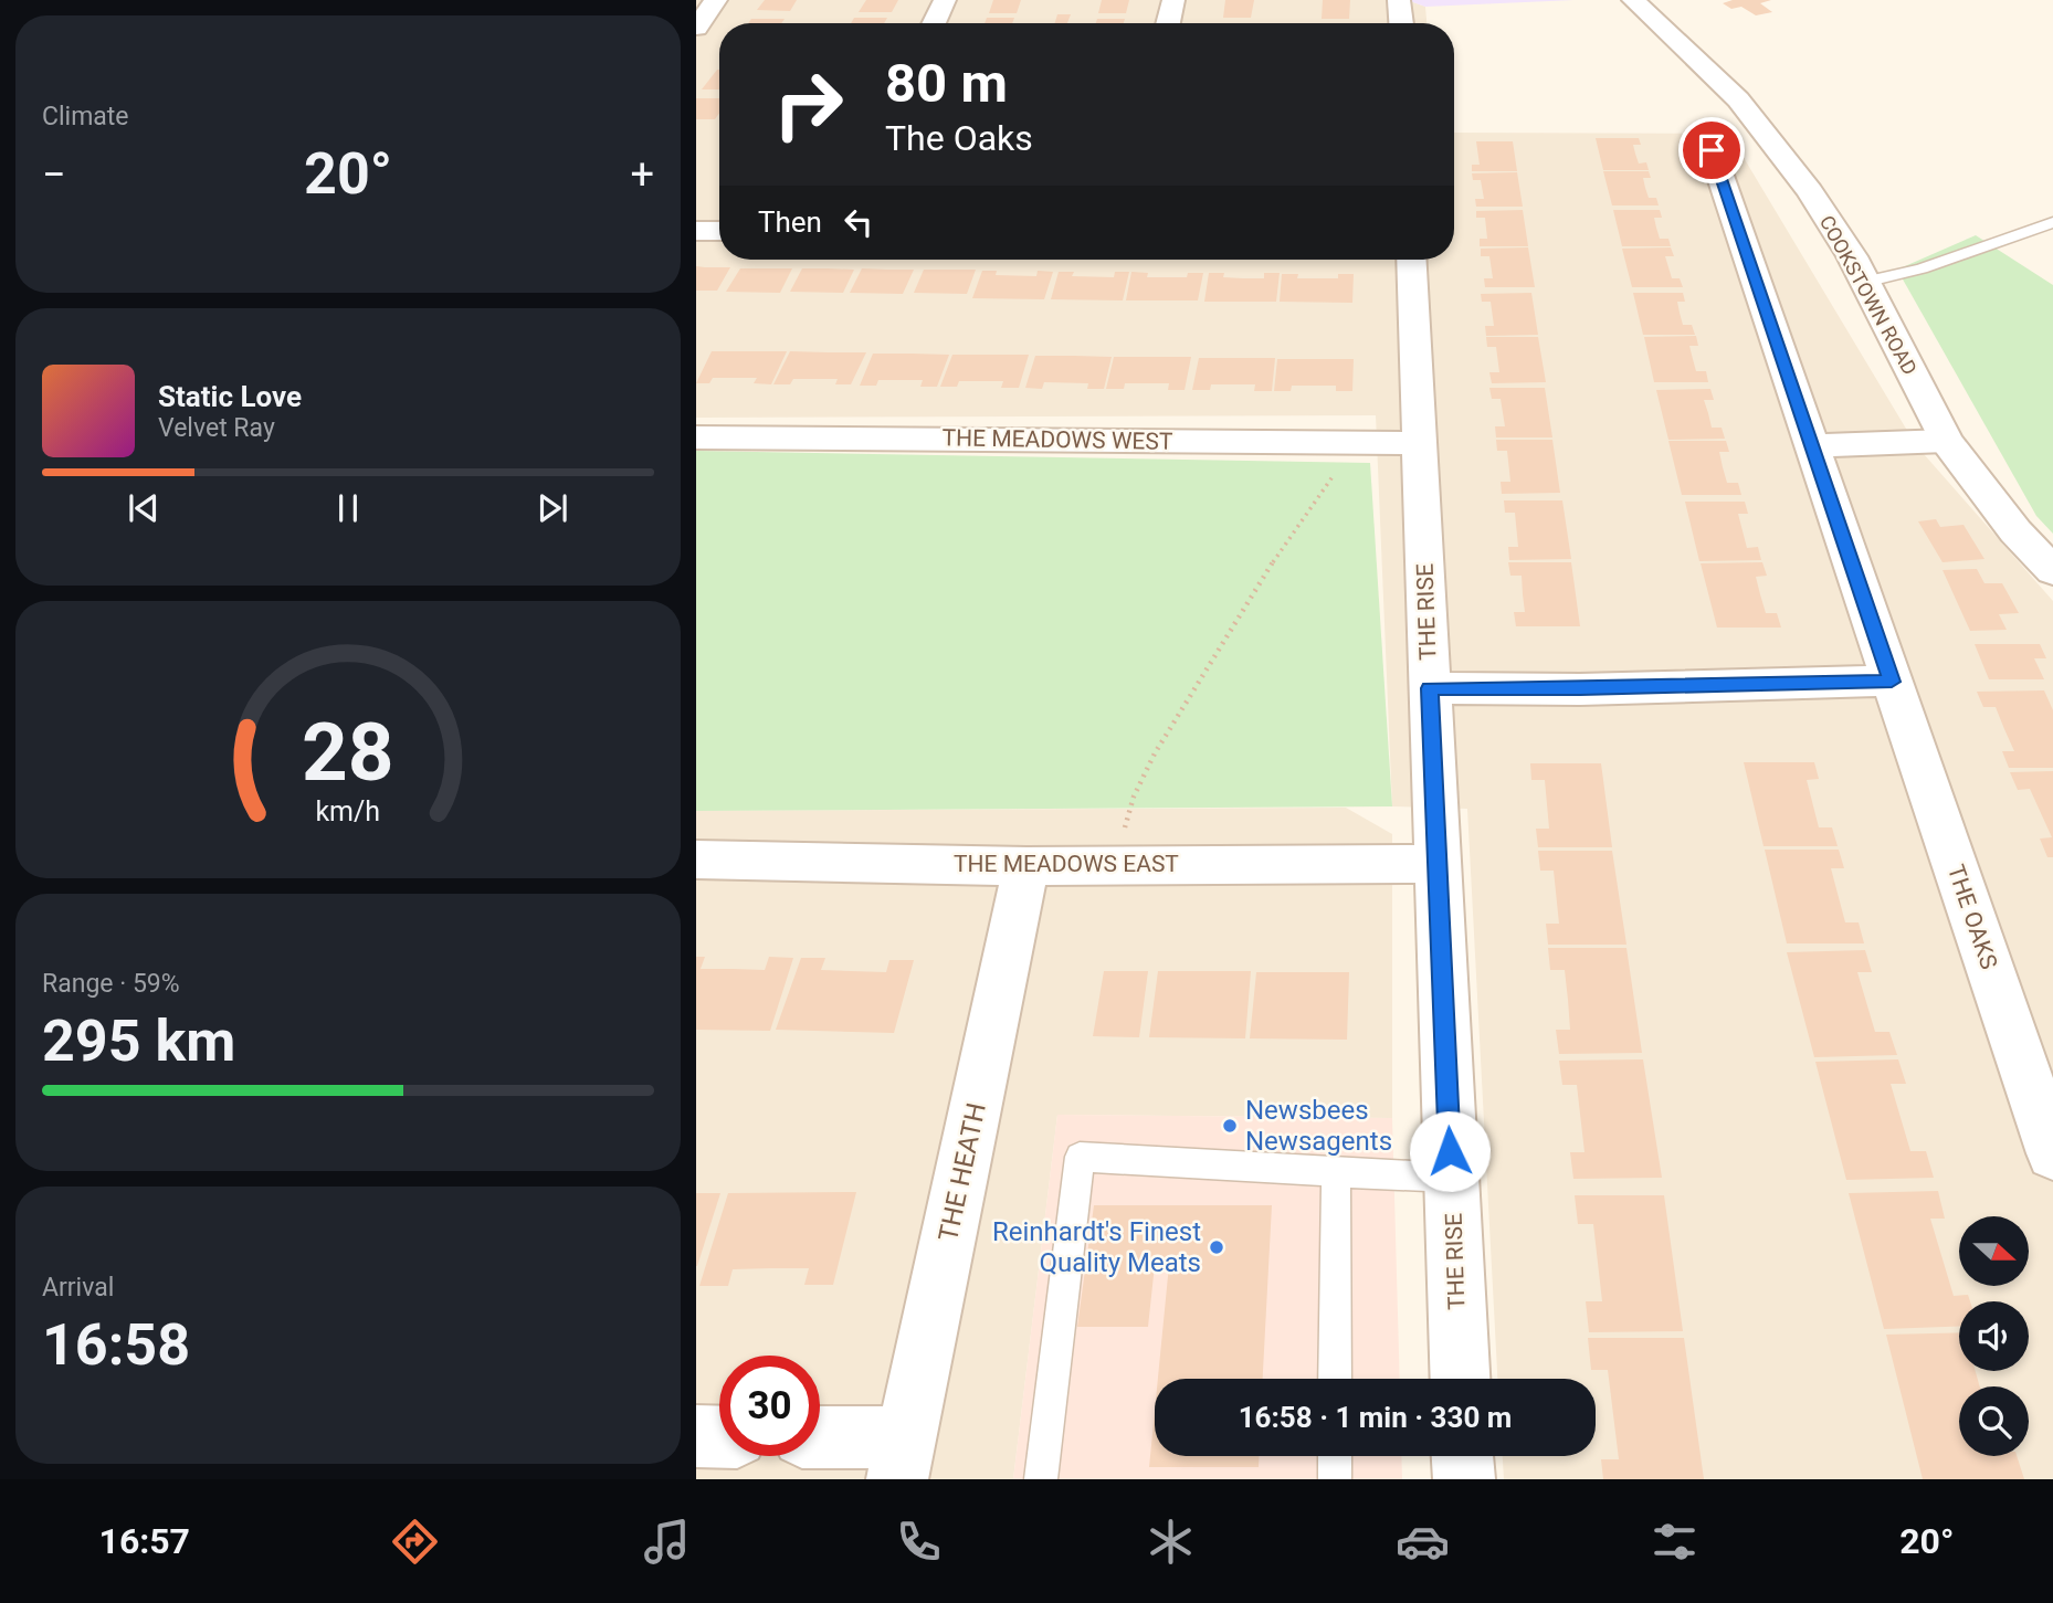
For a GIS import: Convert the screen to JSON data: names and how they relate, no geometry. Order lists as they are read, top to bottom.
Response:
{
  "streets": {
    "street": [
      "COOKSTOWN ROAD",
      "THE MEADOWS WEST",
      "THE RISE",
      "THE MEADOWS EAST",
      "THE OAKS",
      "THE HEATH"
    ]
  },
  "crossings": [
    ["THE MEADOWS WEST", "THE RISE"],
    ["THE RISE", "THE MEADOWS EAST"],
    ["THE MEADOWS EAST", "THE HEATH"]
  ],
  "places": ["Newsbees Newsagents", "Reinhardt's Finest Quality Meats"],
  "north": "right",
  "page": {
    "tile": [
      "Climate",
      ["Range · 59%", "295 km"],
      ["Arrival", "16:58"]
    ],
    "turn": ["80 m", "The Oaks"],
    "heat": ["−", "20°", "+"],
    "then": "Then",
    "song": ["Static Love", "Velvet Ray"],
    "limit": "30",
    "trip": "16:58 · 1 min · 330 m",
    "tabs": ["16:57", "20°"],
    "gauge": ["28", "km/h"]
  }
}
